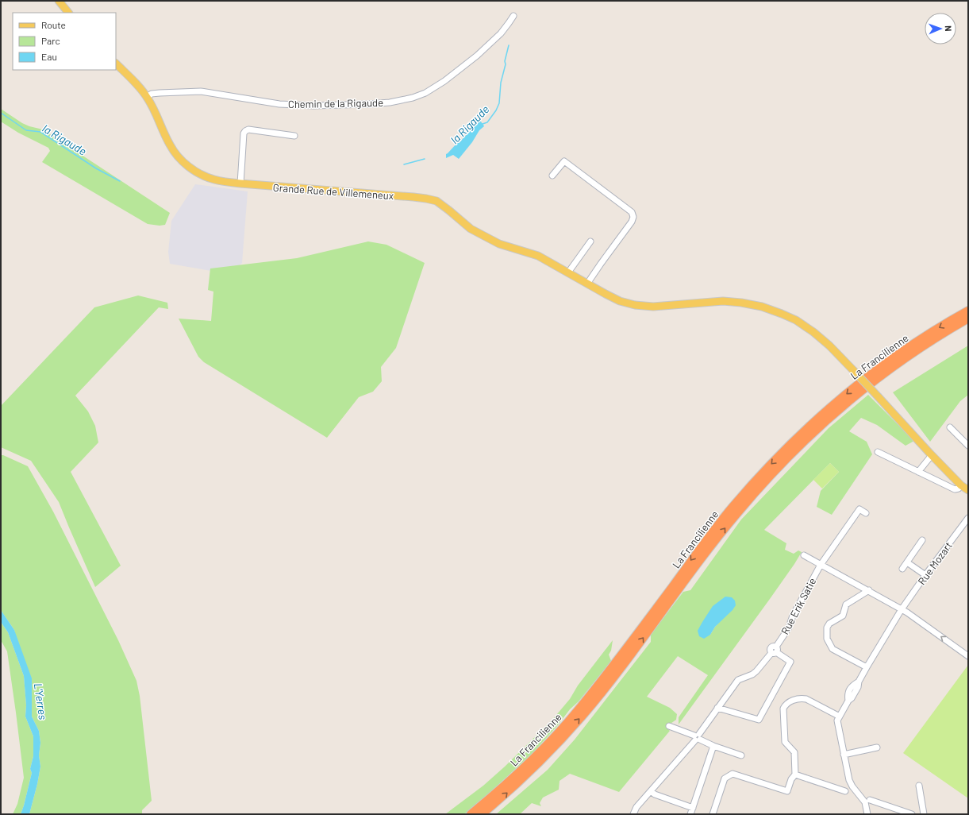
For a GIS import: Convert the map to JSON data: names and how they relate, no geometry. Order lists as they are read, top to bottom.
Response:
{
  "streets": {
    "highway": ["La Francilienne"],
    "main road": ["Grande Rue de Villemeneux"],
    "street": ["Chemin de la Rigaude", "Rue Mozart", "Rue Erik Satie"]
  },
  "crossings": [
    ["Chemin de la Rigaude", "Grande Rue de Villemeneux"]
  ],
  "water": ["la Rigaude", "L'Yerres"],
  "legend": ["Route", "Parc", "Eau"],
  "north": "right"
}
